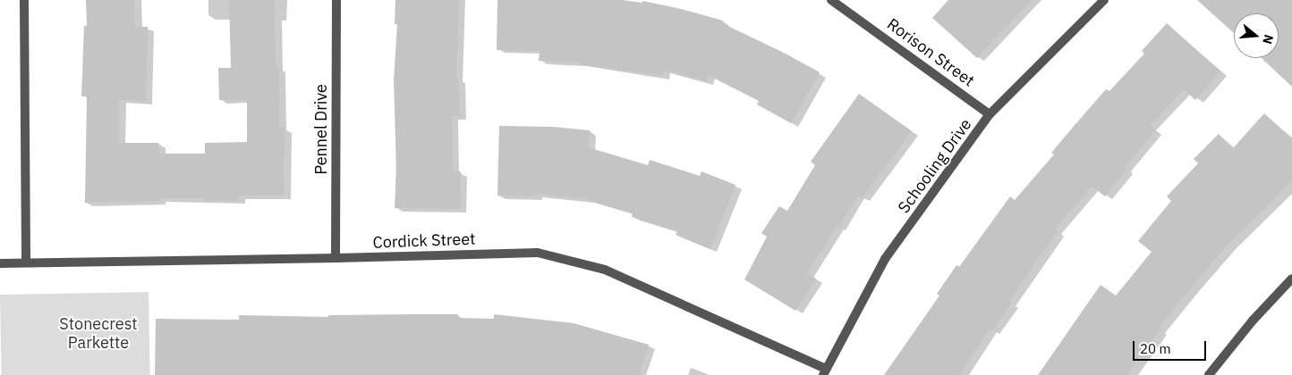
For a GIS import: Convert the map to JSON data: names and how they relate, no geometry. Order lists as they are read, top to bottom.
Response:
{
  "streets": {
    "street": [
      "Rorison Street",
      "Pennel Drive",
      "Schooling Drive",
      "Cordick Street"
    ]
  },
  "crossings": [
    ["Rorison Street", "Schooling Drive"],
    ["Pennel Drive", "Cordick Street"],
    ["Schooling Drive", "Cordick Street"]
  ],
  "parks": ["Stonecrest Parkette"],
  "scale_bar": "20 m",
  "north": "right"
}
